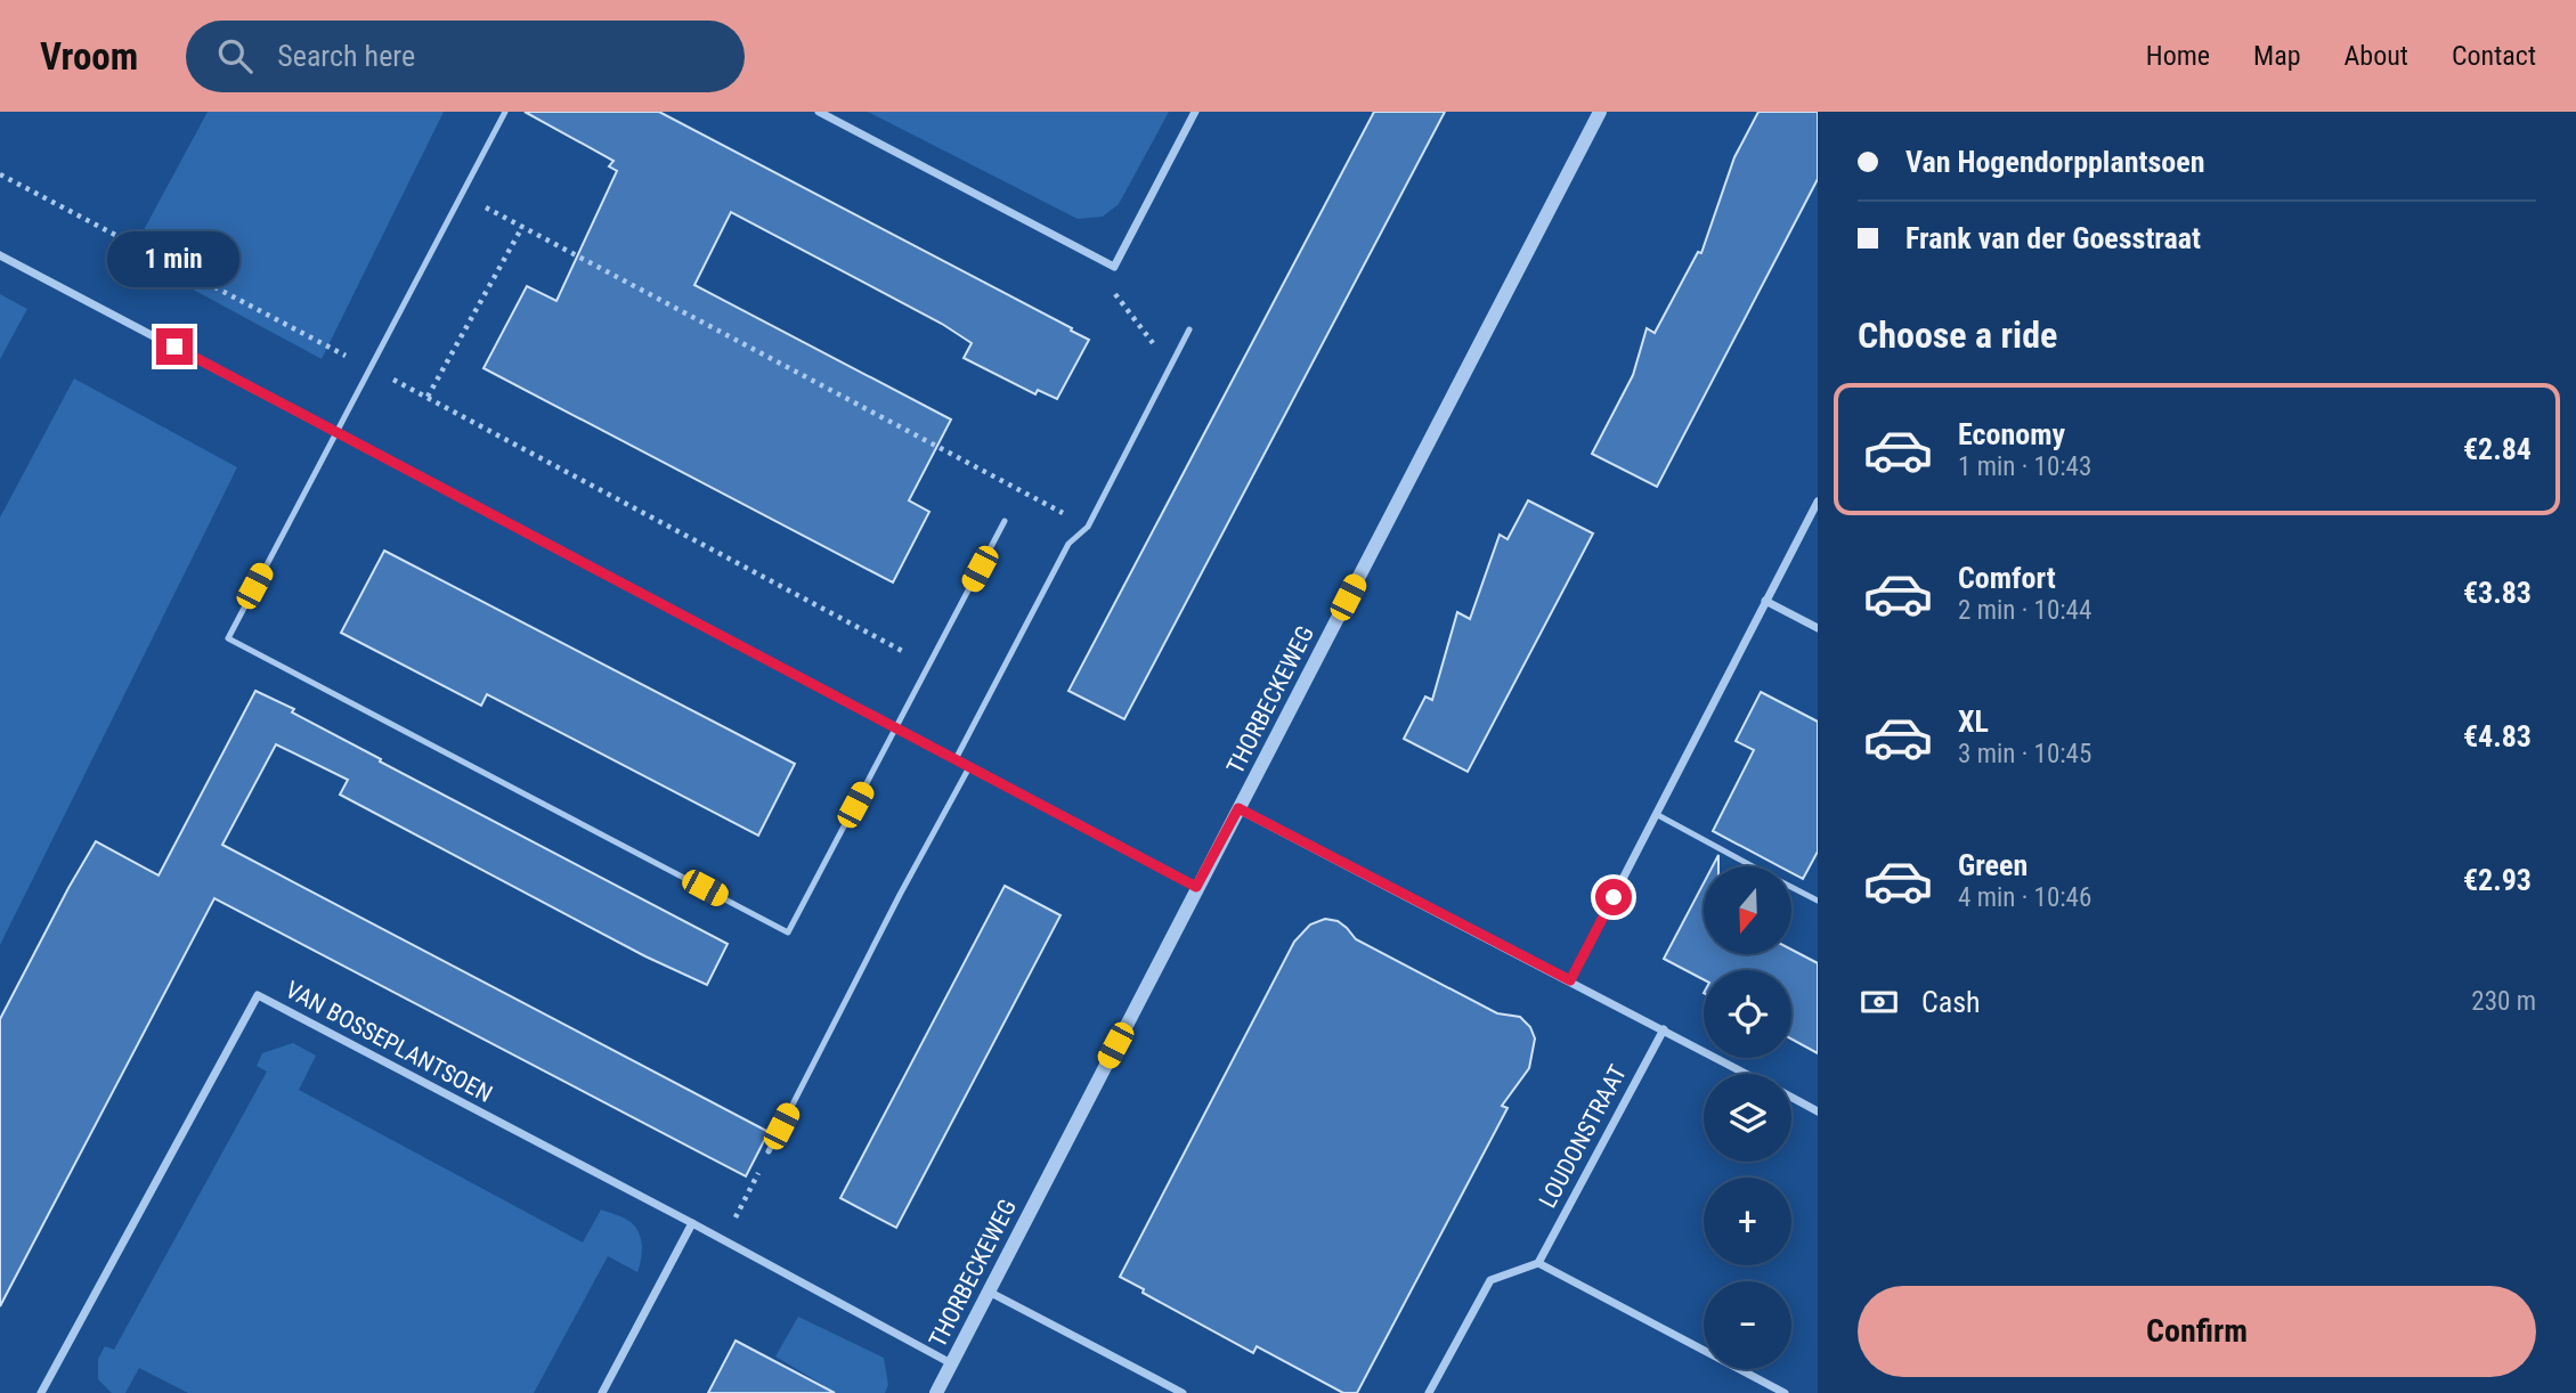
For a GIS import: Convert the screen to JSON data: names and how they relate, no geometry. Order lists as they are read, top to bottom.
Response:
{
  "streets": {
    "street": ["THORBECKEWEG", "VAN BOSSEPLANTSOEN", "LOUDONSTRAAT"]
  },
  "crossings": [
    ["THORBECKEWEG", "VAN BOSSEPLANTSOEN"]
  ],
  "north": "bottom",
  "page": {
    "header": "Vroom",
    "search": "Search here",
    "nav": [
      "Home",
      "Map",
      "About",
      "Contact"
    ],
    "banner": ["Van Hogendorpplantsoen", "Frank van der Goesstraat"],
    "bubble": "1 min",
    "heading": "Choose a ride",
    "list": [
      {
        "name": "Economy",
        "note": "1 min · 10:43",
        "value": "€2.84"
      },
      {
        "name": "Comfort",
        "note": "2 min · 10:44",
        "value": "€3.83"
      },
      {
        "name": "XL",
        "note": "3 min · 10:45",
        "value": "€4.83"
      },
      {
        "name": "Green",
        "note": "4 min · 10:46",
        "value": "€2.93"
      }
    ],
    "map_buttons": ["+", "−"],
    "pay": ["Cash", "230 m"],
    "buttons": "Confirm"
  }
}
